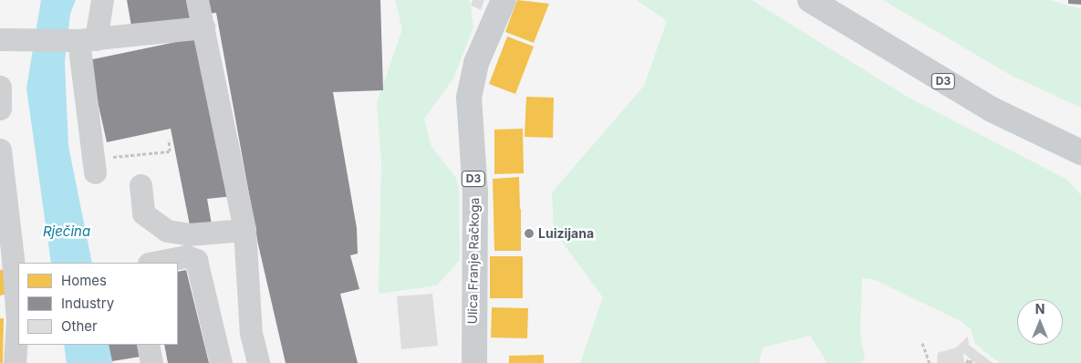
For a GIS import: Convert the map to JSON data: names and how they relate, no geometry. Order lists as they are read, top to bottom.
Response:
{
  "streets": {
    "main road": ["D3", "Ulica Franje Račkoga"]
  },
  "water": ["Rječina"],
  "places": ["Luizijana"],
  "legend": ["Homes", "Industry", "Other"],
  "north": "top"
}
